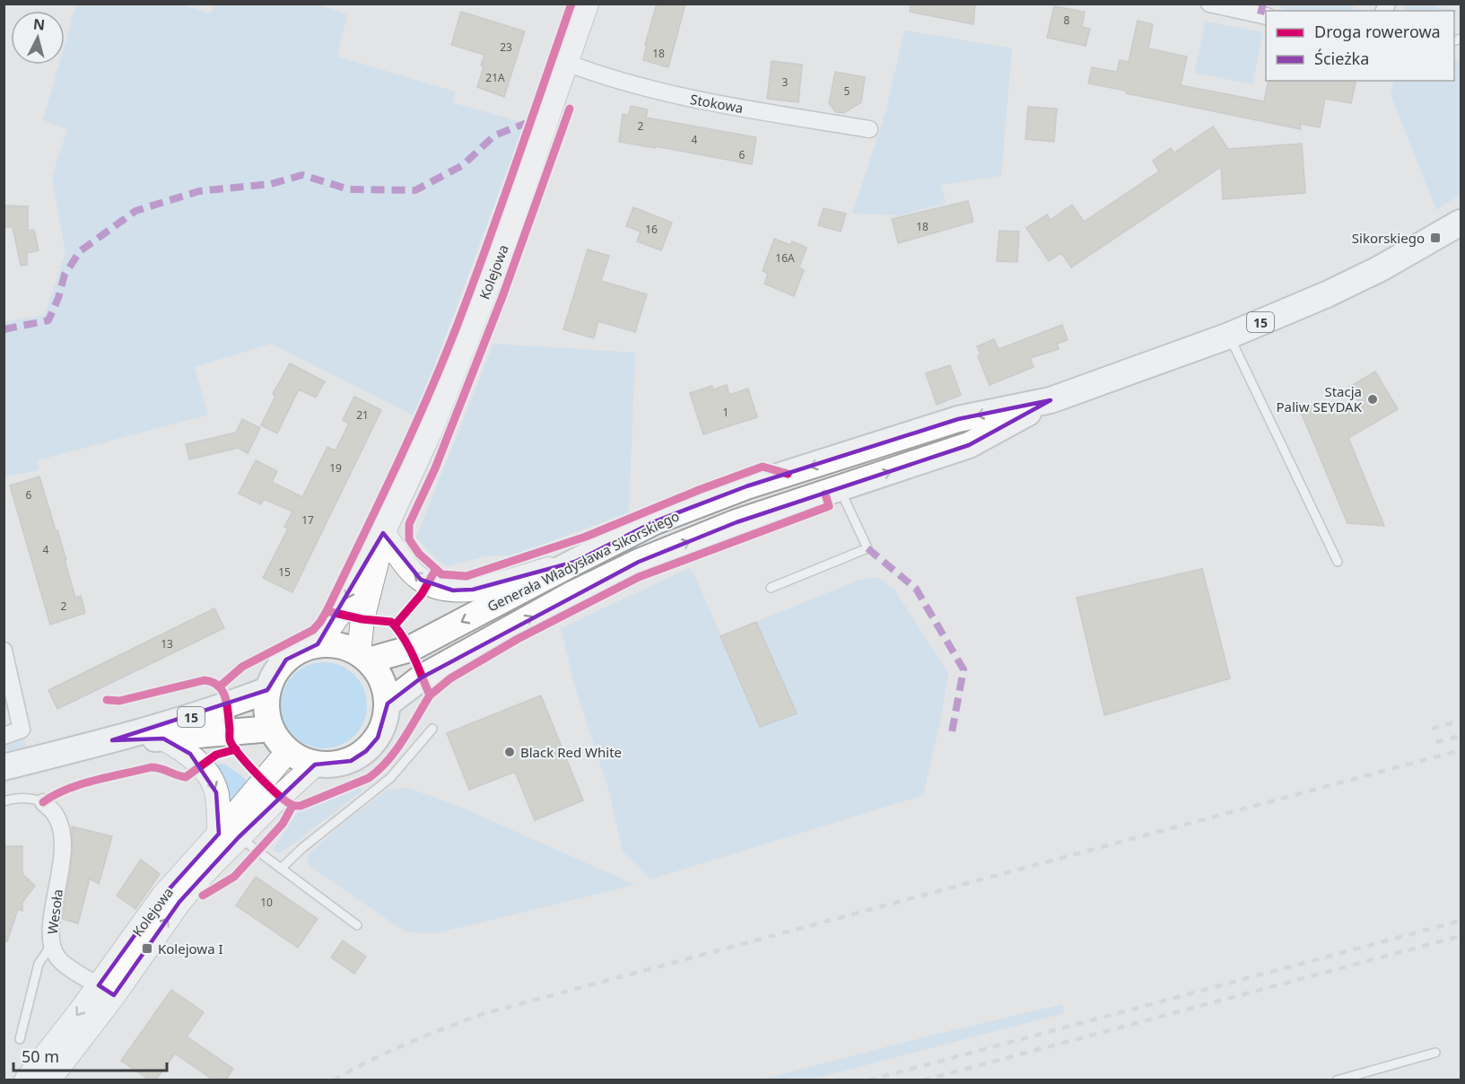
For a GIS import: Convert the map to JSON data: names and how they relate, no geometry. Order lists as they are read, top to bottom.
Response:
{
  "streets": {
    "main road": ["15", "Generała Władysława Sikorskiego"],
    "street": ["Stokowa", "Kolejowa", "Wesoła"]
  },
  "crossings": [
    ["Stokowa", "Kolejowa"],
    ["Kolejowa", "15"],
    ["Kolejowa", "Generała Władysława Sikorskiego"],
    ["Kolejowa", "Wesoła"],
    ["15", "Generała Władysława Sikorskiego"]
  ],
  "places": {
    "transit": ["Sikorskiego", "Kolejowa I"],
    "other": ["Stacja Paliw SEYDAK", "Black Red White"]
  },
  "house_numbers": [
    "8",
    "23",
    "18",
    "21A",
    "3",
    "5",
    "2",
    "4",
    "6",
    "18",
    "16",
    "16A",
    "1",
    "21",
    "19",
    "6",
    "17",
    "4",
    "15",
    "2",
    "13",
    "10"
  ],
  "legend": ["Droga rowerowa", "Ścieżka"],
  "scale_bar": "50 m",
  "north": "top"
}
